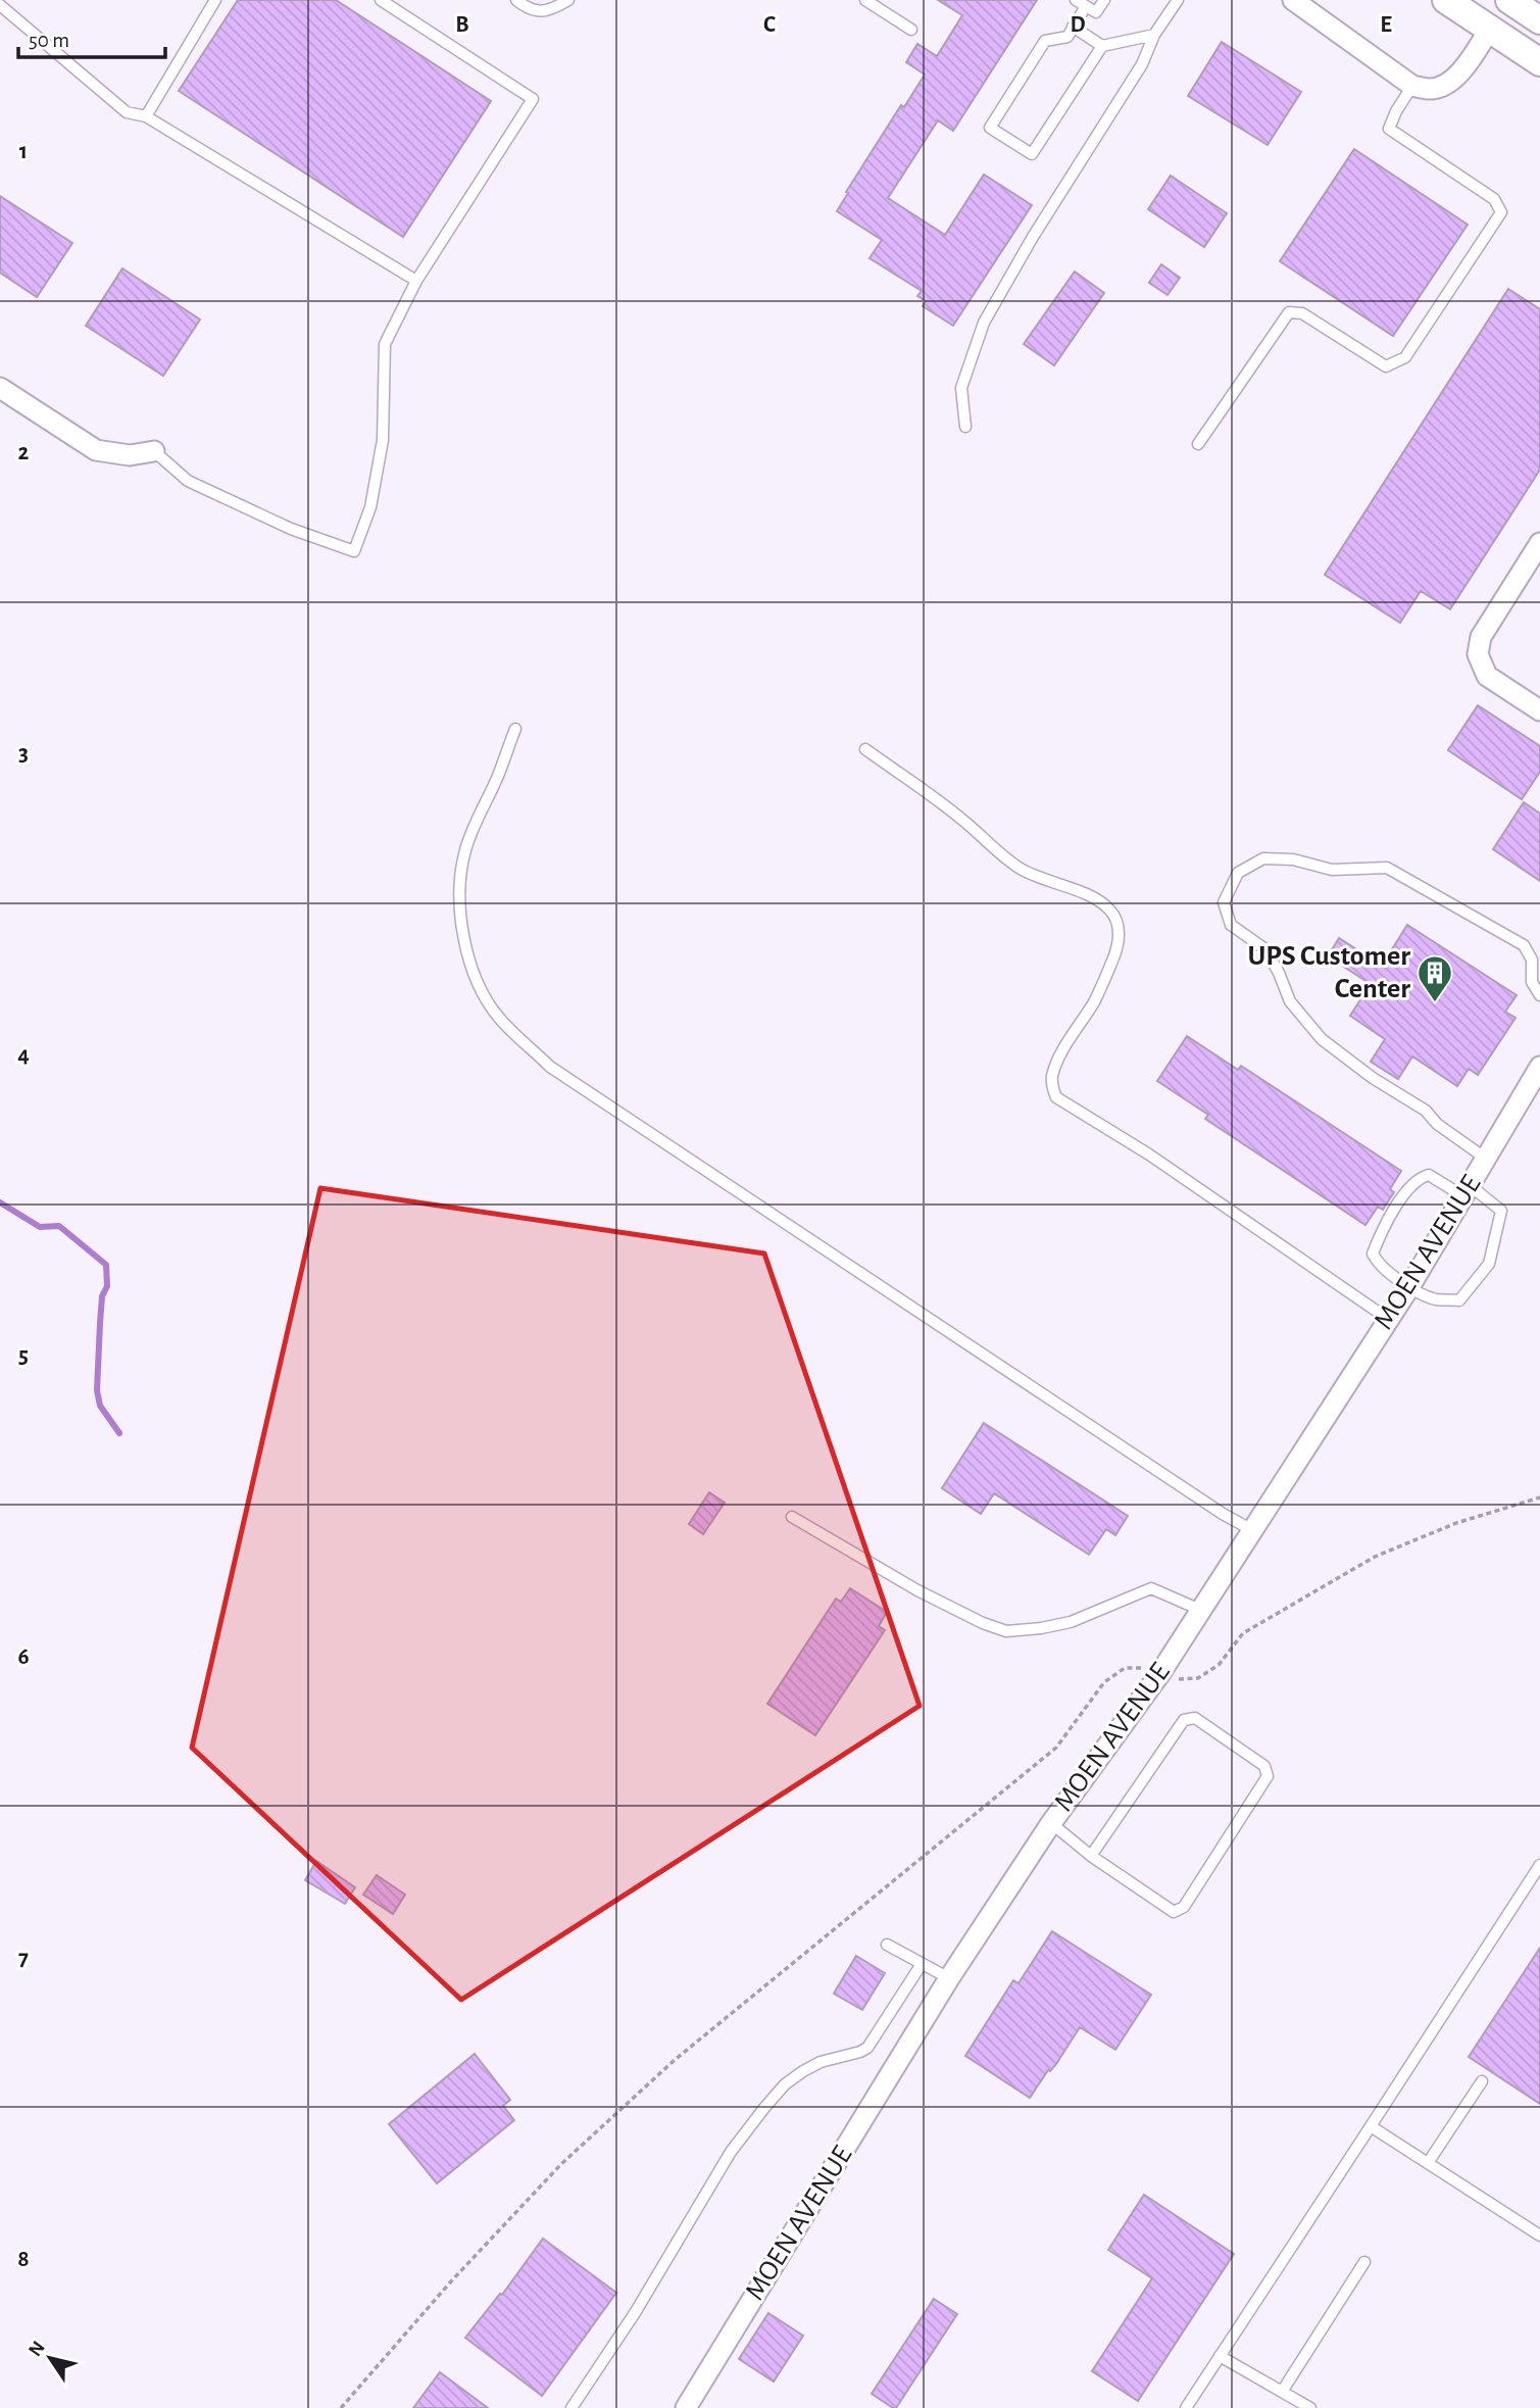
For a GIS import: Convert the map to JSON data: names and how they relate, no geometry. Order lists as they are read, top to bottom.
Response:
{
  "streets": {
    "street": ["MOEN AVENUE"]
  },
  "places": {
    "building": ["UPS Customer Center"]
  },
  "scale_bar": "50 m",
  "north": "top left",
  "grid": {
    "columns": [
      "B",
      "C",
      "D",
      "E"
    ],
    "rows": [
      "1",
      "2",
      "3",
      "4",
      "5",
      "6",
      "7",
      "8"
    ]
  }
}
